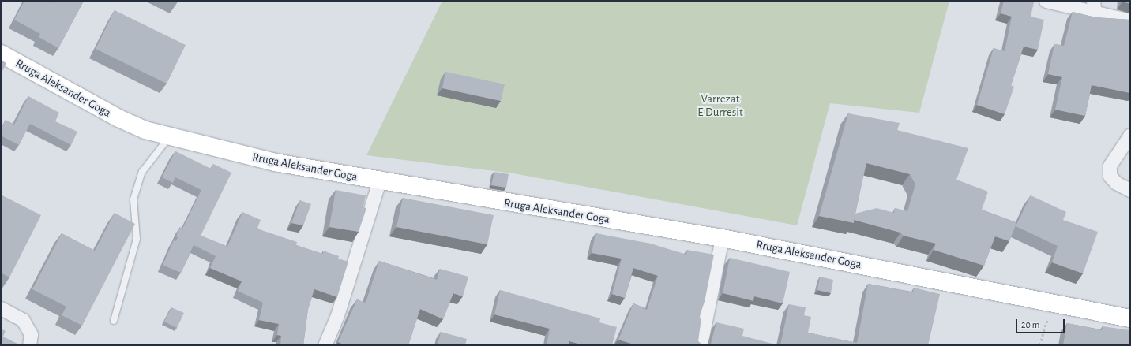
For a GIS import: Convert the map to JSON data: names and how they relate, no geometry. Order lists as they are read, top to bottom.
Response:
{
  "streets": {
    "main road": ["Rruga Aleksander Goga"]
  },
  "parks": ["Varrezat E Durresit"],
  "scale_bar": "20 m"
}
